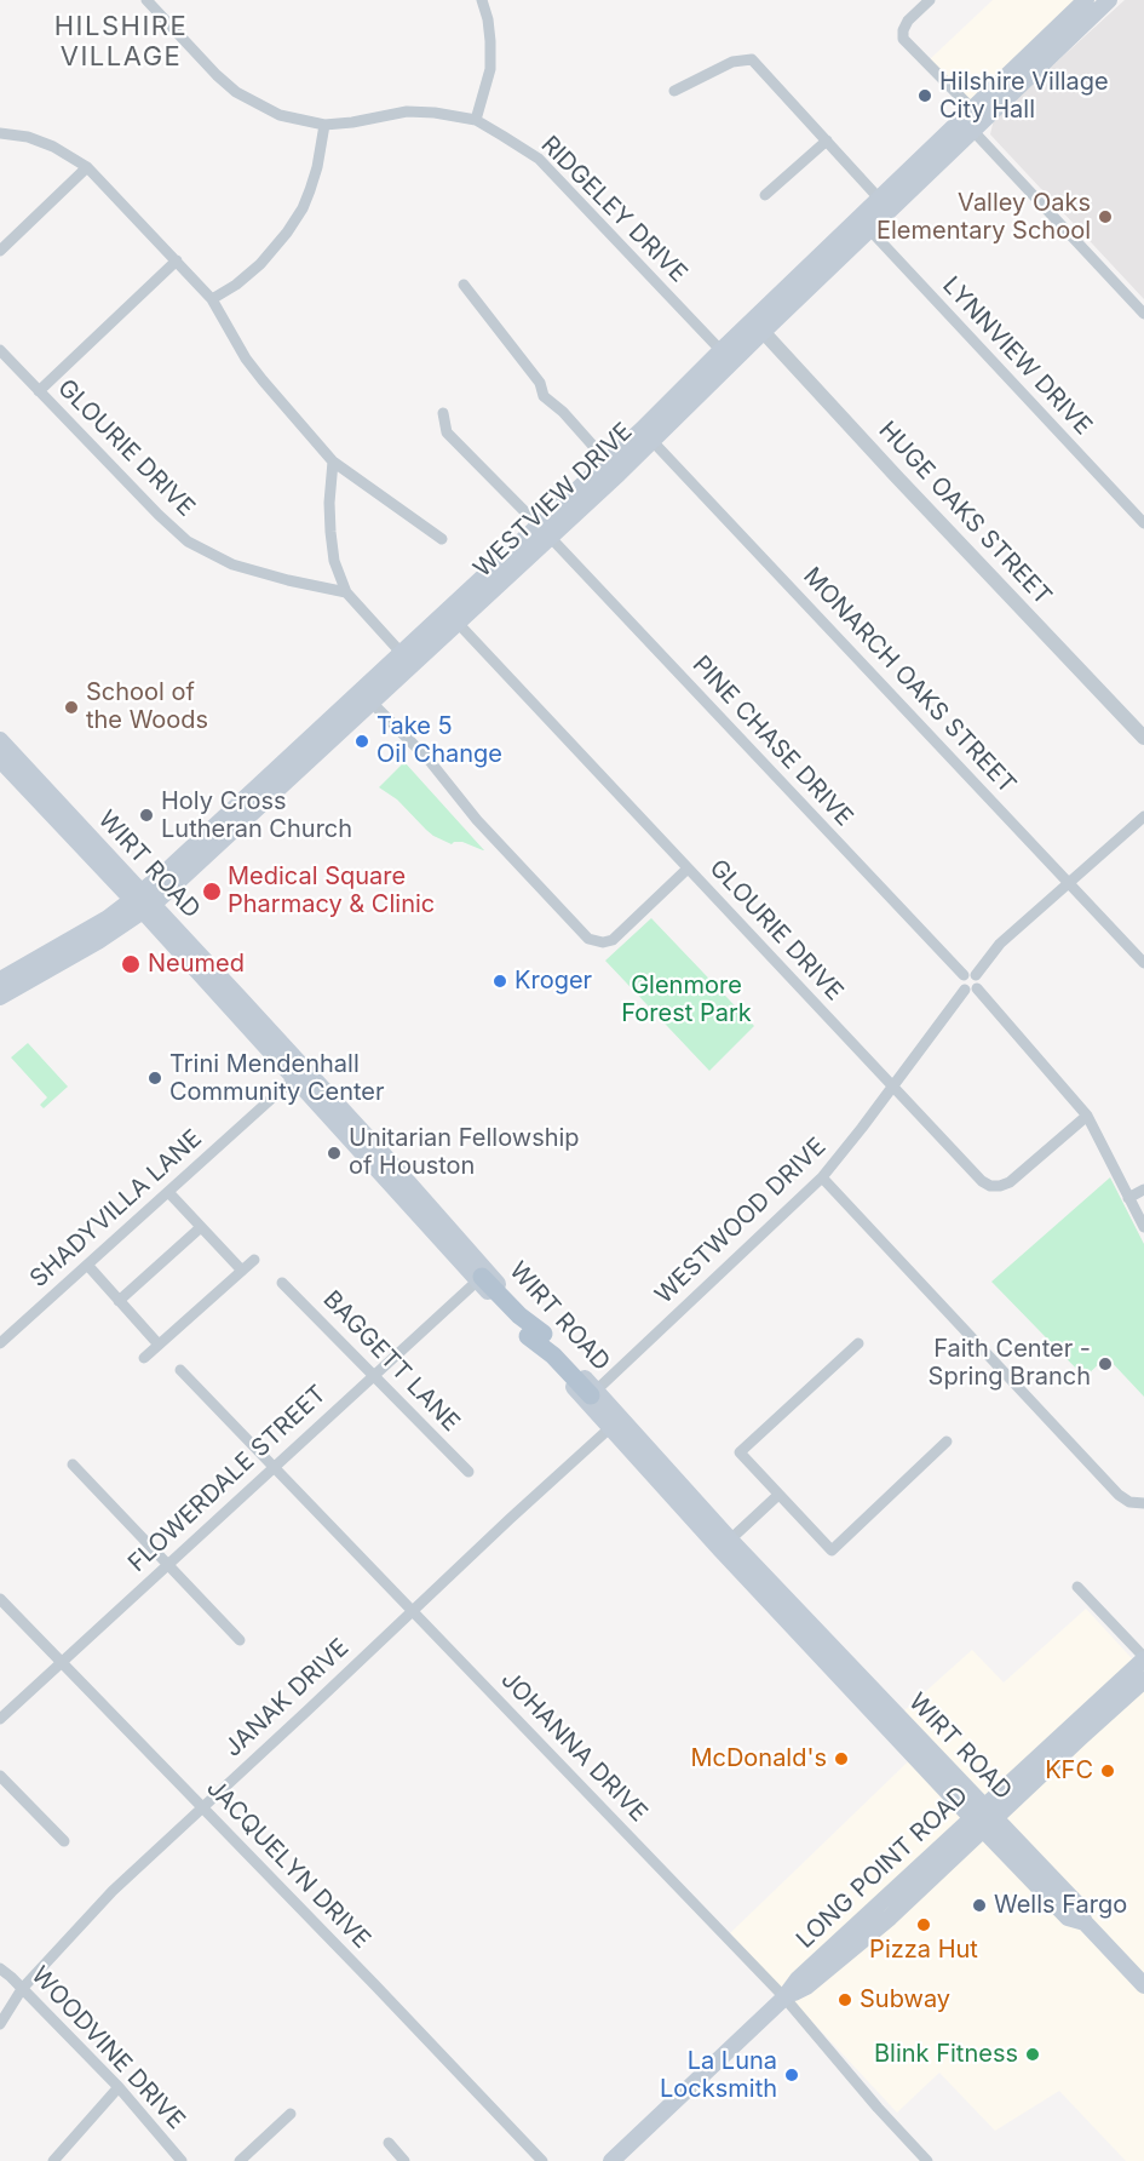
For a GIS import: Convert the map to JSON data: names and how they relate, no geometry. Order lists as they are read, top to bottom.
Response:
{
  "streets": {
    "main road": ["WESTVIEW DRIVE", "WIRT ROAD", "LONG POINT ROAD"],
    "street": [
      "RIDGELEY DRIVE",
      "LYNNVIEW DRIVE",
      "GLOURIE DRIVE",
      "HUGE OAKS STREET",
      "MONARCH OAKS STREET",
      "PINE CHASE DRIVE",
      "SHADYVILLA LANE",
      "WESTWOOD DRIVE",
      "BAGGETT LANE",
      "FLOWERDALE STREET",
      "JANAK DRIVE",
      "JOHANNA DRIVE",
      "JACQUELYN DRIVE",
      "WOODVINE DRIVE"
    ]
  },
  "crossings": [
    ["RIDGELEY DRIVE", "WESTVIEW DRIVE"],
    ["LYNNVIEW DRIVE", "WESTVIEW DRIVE"],
    ["GLOURIE DRIVE", "WESTVIEW DRIVE"],
    ["GLOURIE DRIVE", "WESTWOOD DRIVE"],
    ["WESTVIEW DRIVE", "HUGE OAKS STREET"],
    ["WESTVIEW DRIVE", "MONARCH OAKS STREET"],
    ["WESTVIEW DRIVE", "PINE CHASE DRIVE"],
    ["WESTVIEW DRIVE", "WIRT ROAD"],
    ["WIRT ROAD", "SHADYVILLA LANE"],
    ["WIRT ROAD", "WESTWOOD DRIVE"],
    ["WIRT ROAD", "FLOWERDALE STREET"],
    ["WIRT ROAD", "JANAK DRIVE"],
    ["WIRT ROAD", "LONG POINT ROAD"],
    ["BAGGETT LANE", "FLOWERDALE STREET"],
    ["FLOWERDALE STREET", "JOHANNA DRIVE"],
    ["FLOWERDALE STREET", "JACQUELYN DRIVE"],
    ["JANAK DRIVE", "JOHANNA DRIVE"],
    ["JANAK DRIVE", "JACQUELYN DRIVE"],
    ["JANAK DRIVE", "WOODVINE DRIVE"],
    ["JOHANNA DRIVE", "LONG POINT ROAD"]
  ],
  "districts": ["HILSHIRE VILLAGE"],
  "parks": ["Glenmore Forest Park"],
  "places": [
    "Hilshire Village City Hall",
    "Valley Oaks Elementary School",
    "School of the Woods",
    "Take 5 Oil Change",
    "Holy Cross Lutheran Church",
    "Medical Square Pharmacy & Clinic",
    "Neumed",
    "Kroger",
    "Trini Mendenhall Community Center",
    "Unitarian Fellowship of Houston",
    "Faith Center - Spring Branch",
    "McDonald's",
    "KFC",
    "Wells Fargo",
    "Pizza Hut",
    "Subway",
    "Blink Fitness",
    "La Luna Locksmith"
  ]
}
